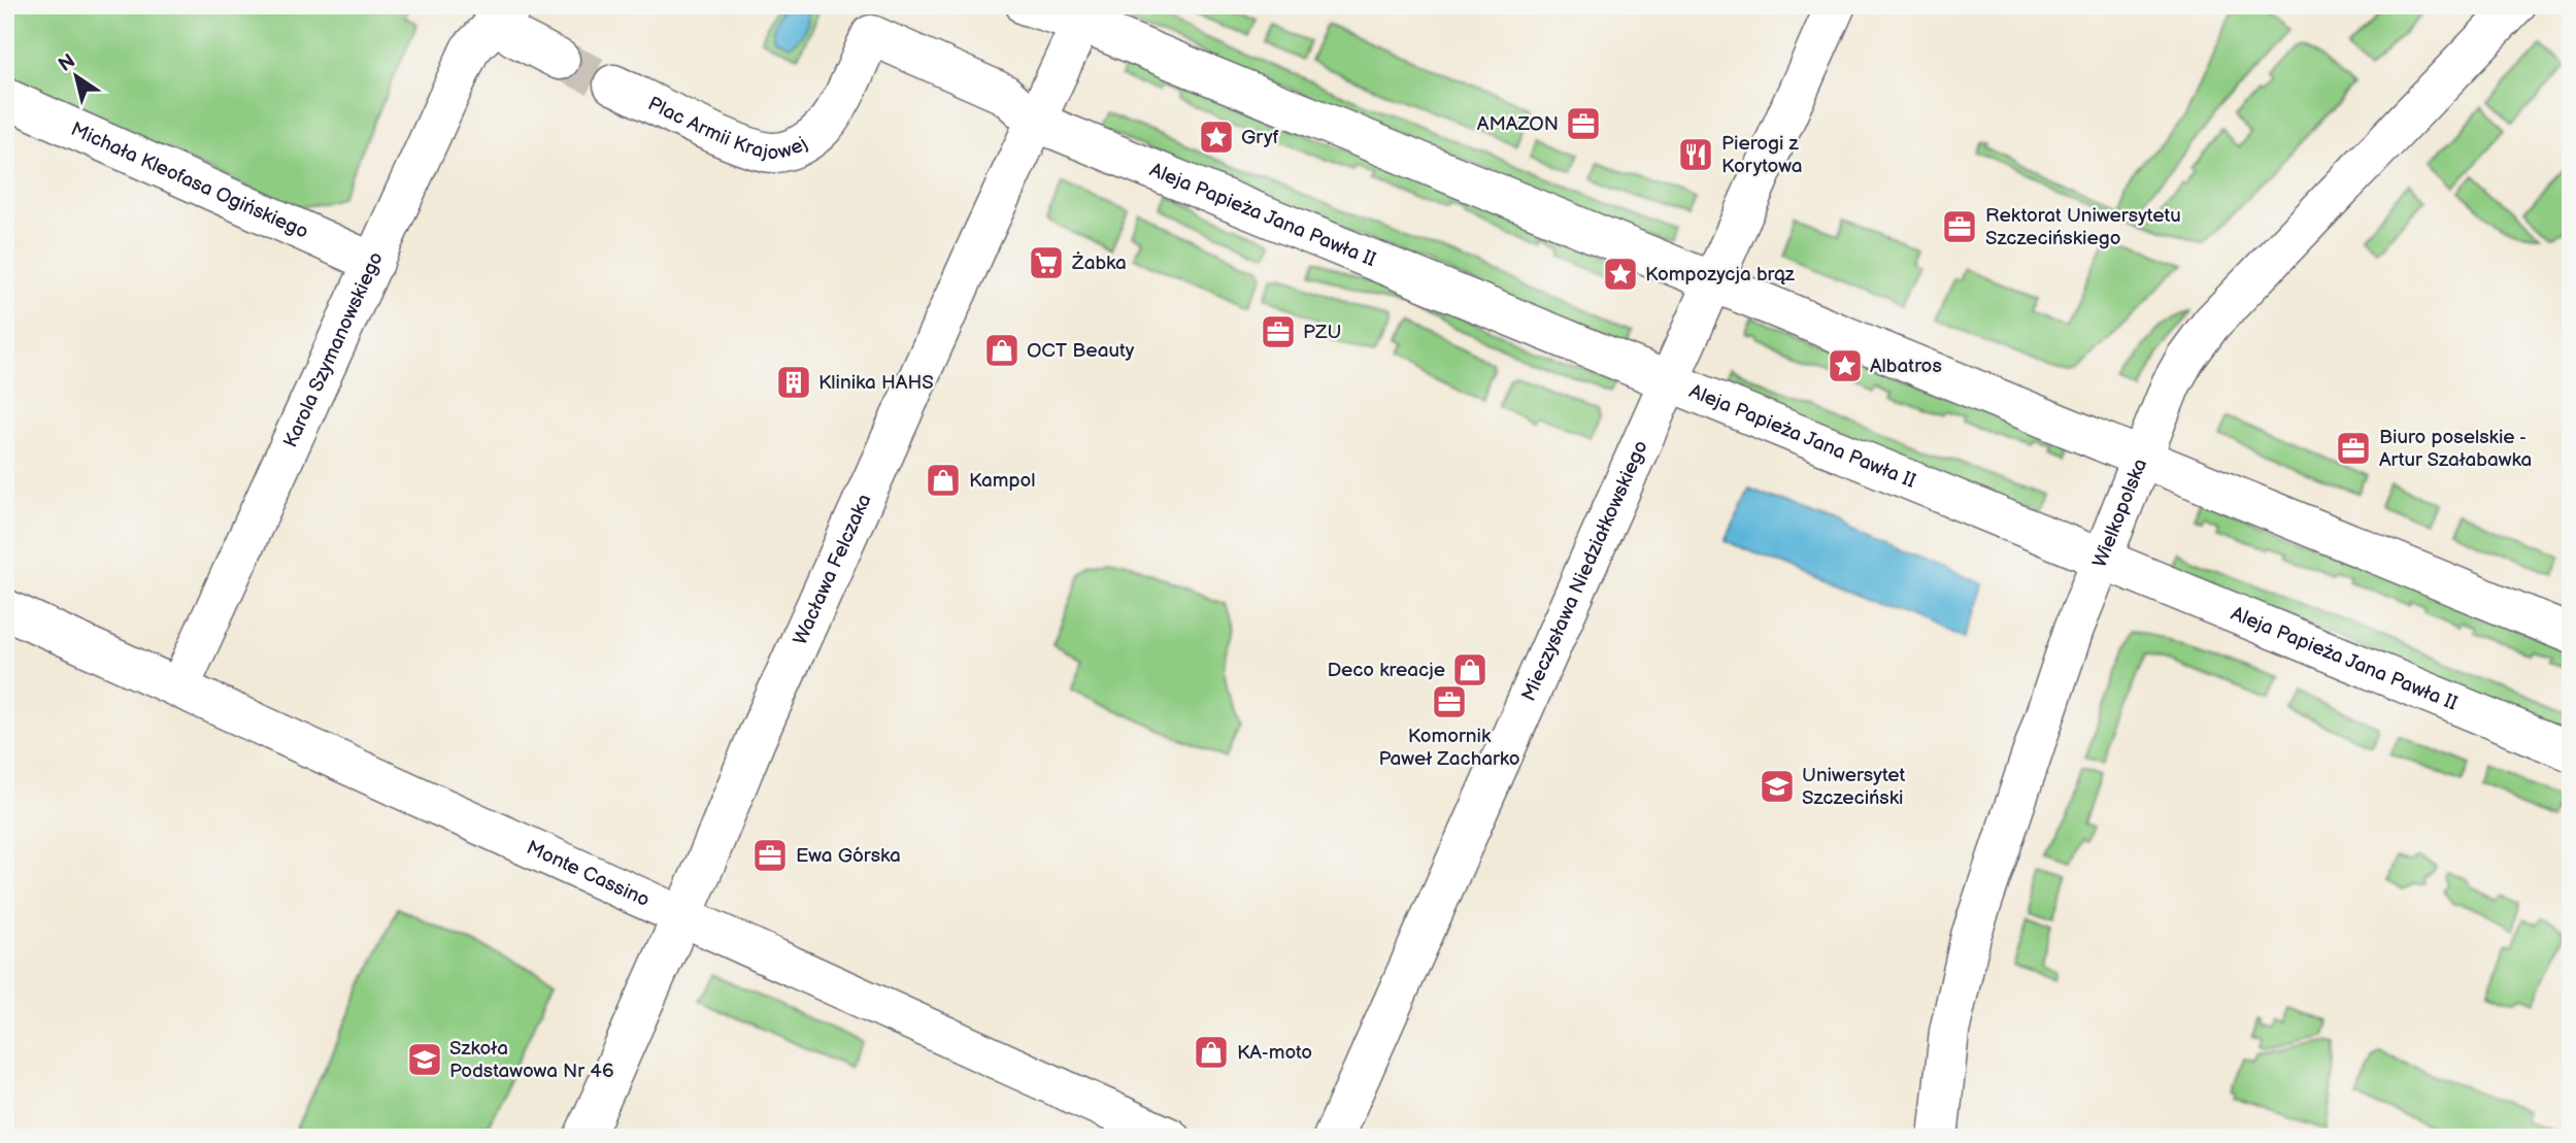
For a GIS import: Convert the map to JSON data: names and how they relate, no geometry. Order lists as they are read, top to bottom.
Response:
{
  "streets": {
    "street": [
      "Plac Armii Krajowej",
      "Michała Kleofasa Ogińskiego",
      "Aleja Papieża Jana Pawła II",
      "Karola Szymanowskiego",
      "Wielkopolska",
      "Wacława Felczaka",
      "Mieczysława Niedziałkowskiego",
      "Monte Cassino"
    ]
  },
  "crossings": [
    ["Plac Armii Krajowej", "Aleja Papieża Jana Pawła II"],
    ["Plac Armii Krajowej", "Wacława Felczaka"],
    ["Michała Kleofasa Ogińskiego", "Karola Szymanowskiego"],
    ["Aleja Papieża Jana Pawła II", "Wielkopolska"],
    ["Aleja Papieża Jana Pawła II", "Wacława Felczaka"],
    ["Aleja Papieża Jana Pawła II", "Mieczysława Niedziałkowskiego"],
    ["Karola Szymanowskiego", "Monte Cassino"],
    ["Wacława Felczaka", "Monte Cassino"]
  ],
  "places": {
    "office": [
      "AMAZON",
      "Rektorat Uniwersytetu Szczecińskiego",
      "PZU",
      "Biuro poselskie - Artur Szałabawka",
      "Komornik Paweł Zacharko",
      "Ewa Górska"
    ],
    "place": ["Gryf", "Kompozycja brąz", "Albatros"],
    "restaurant": ["Pierogi z Korytowa"],
    "supermarket": ["Żabka"],
    "shop": [
      "OCT Beauty",
      "Kampol",
      "Deco kreacje",
      "KA-moto"
    ],
    "building": ["Klinika HAHS"],
    "school or university": ["Uniwersytet Szczeciński", "Szkoła Podstawowa Nr 46"]
  },
  "north": "top left"
}
